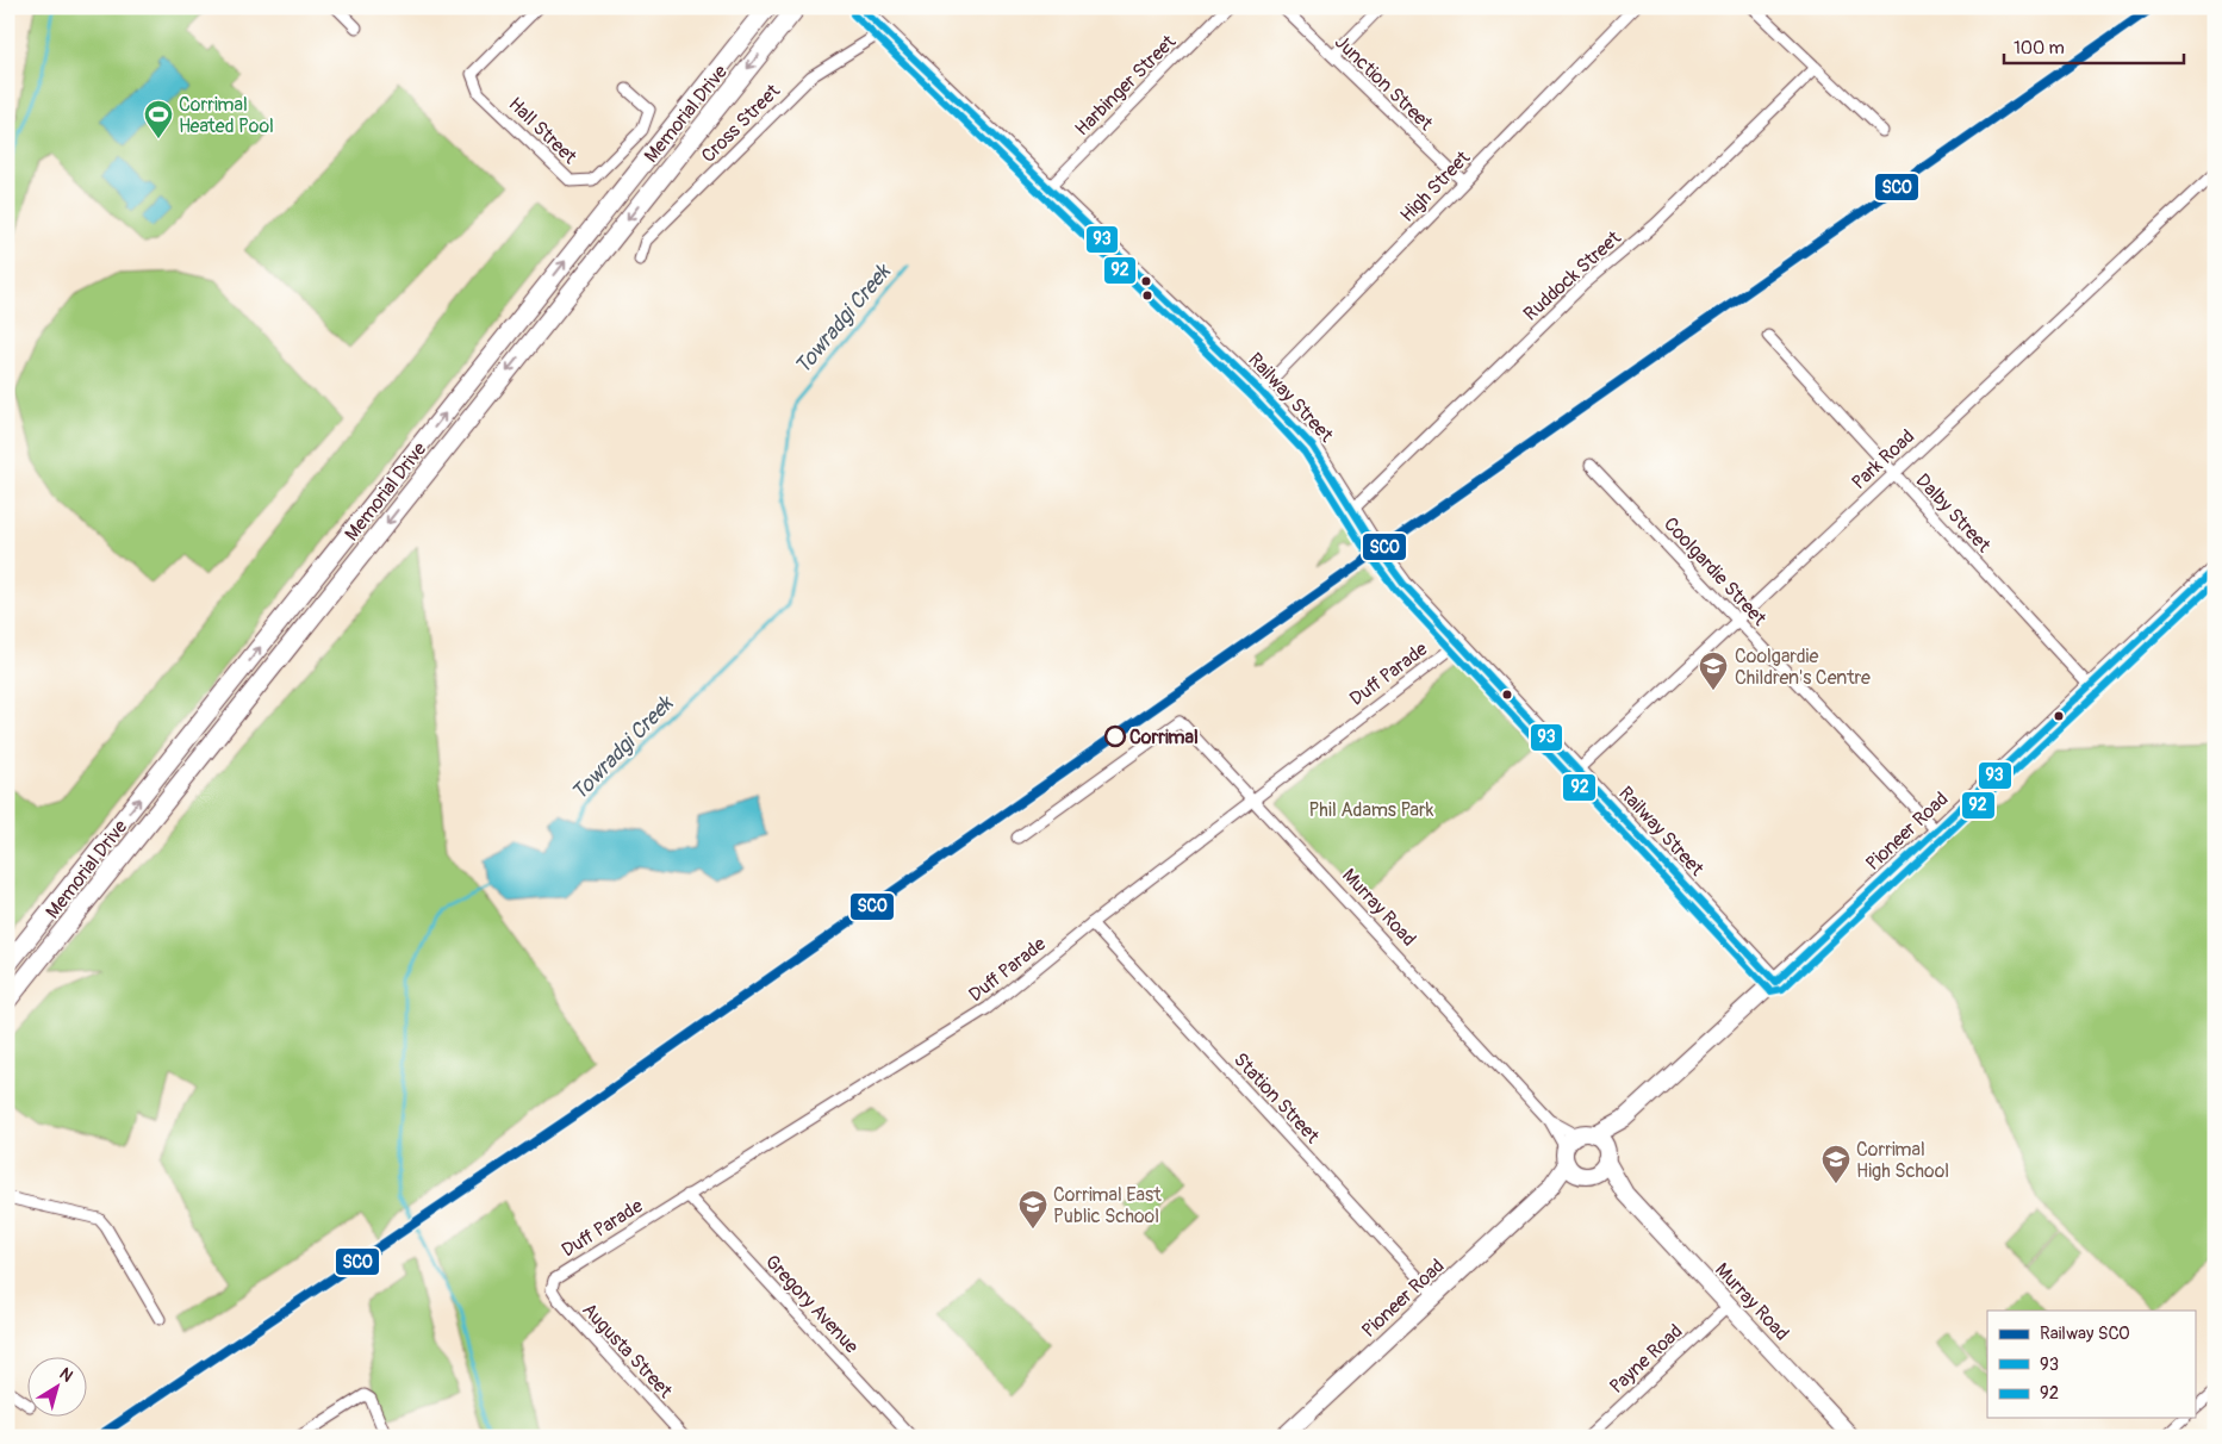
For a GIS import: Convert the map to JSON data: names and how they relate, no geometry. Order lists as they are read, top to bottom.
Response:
{
  "streets": {
    "main road": [
      "Memorial Drive",
      "Railway Street",
      "Pioneer Road",
      "Murray Road"
    ],
    "street": [
      "Junction Street",
      "Harbinger Street",
      "Cross Street",
      "Hall Street",
      "High Street",
      "Ruddock Street",
      "Park Road",
      "Dalby Street",
      "Coolgardie Street",
      "Duff Parade",
      "Station Street",
      "Gregory Avenue",
      "Augusta Street",
      "Payne Road"
    ]
  },
  "crossings": [
    ["Junction Street", "High Street"],
    ["Harbinger Street", "Railway Street"],
    ["Cross Street", "Railway Street"],
    ["High Street", "Railway Street"],
    ["Ruddock Street", "Railway Street"],
    ["Railway Street", "Park Road"],
    ["Railway Street", "Duff Parade"],
    ["Railway Street", "Pioneer Road"],
    ["Park Road", "Dalby Street"],
    ["Park Road", "Coolgardie Street"],
    ["Dalby Street", "Pioneer Road"],
    ["Coolgardie Street", "Pioneer Road"],
    ["Duff Parade", "Murray Road"],
    ["Duff Parade", "Station Street"],
    ["Duff Parade", "Gregory Avenue"],
    ["Duff Parade", "Augusta Street"],
    ["Pioneer Road", "Murray Road"],
    ["Pioneer Road", "Station Street"],
    ["Murray Road", "Payne Road"]
  ],
  "water": ["Towradgi Creek"],
  "parks": ["Phil Adams Park"],
  "places": {
    "sports": ["Corrimal Heated Pool"],
    "school or university": ["Coolgardie Children's Centre", "Corrimal High School", "Corrimal East Public School"],
    "other": ["Corrimal"]
  },
  "lines": ["rail line SCO", "transit line 93", "transit line 92"],
  "legend": ["Railway SCO", "93", "92"],
  "scale_bar": "100 m",
  "north": "top right"
}
